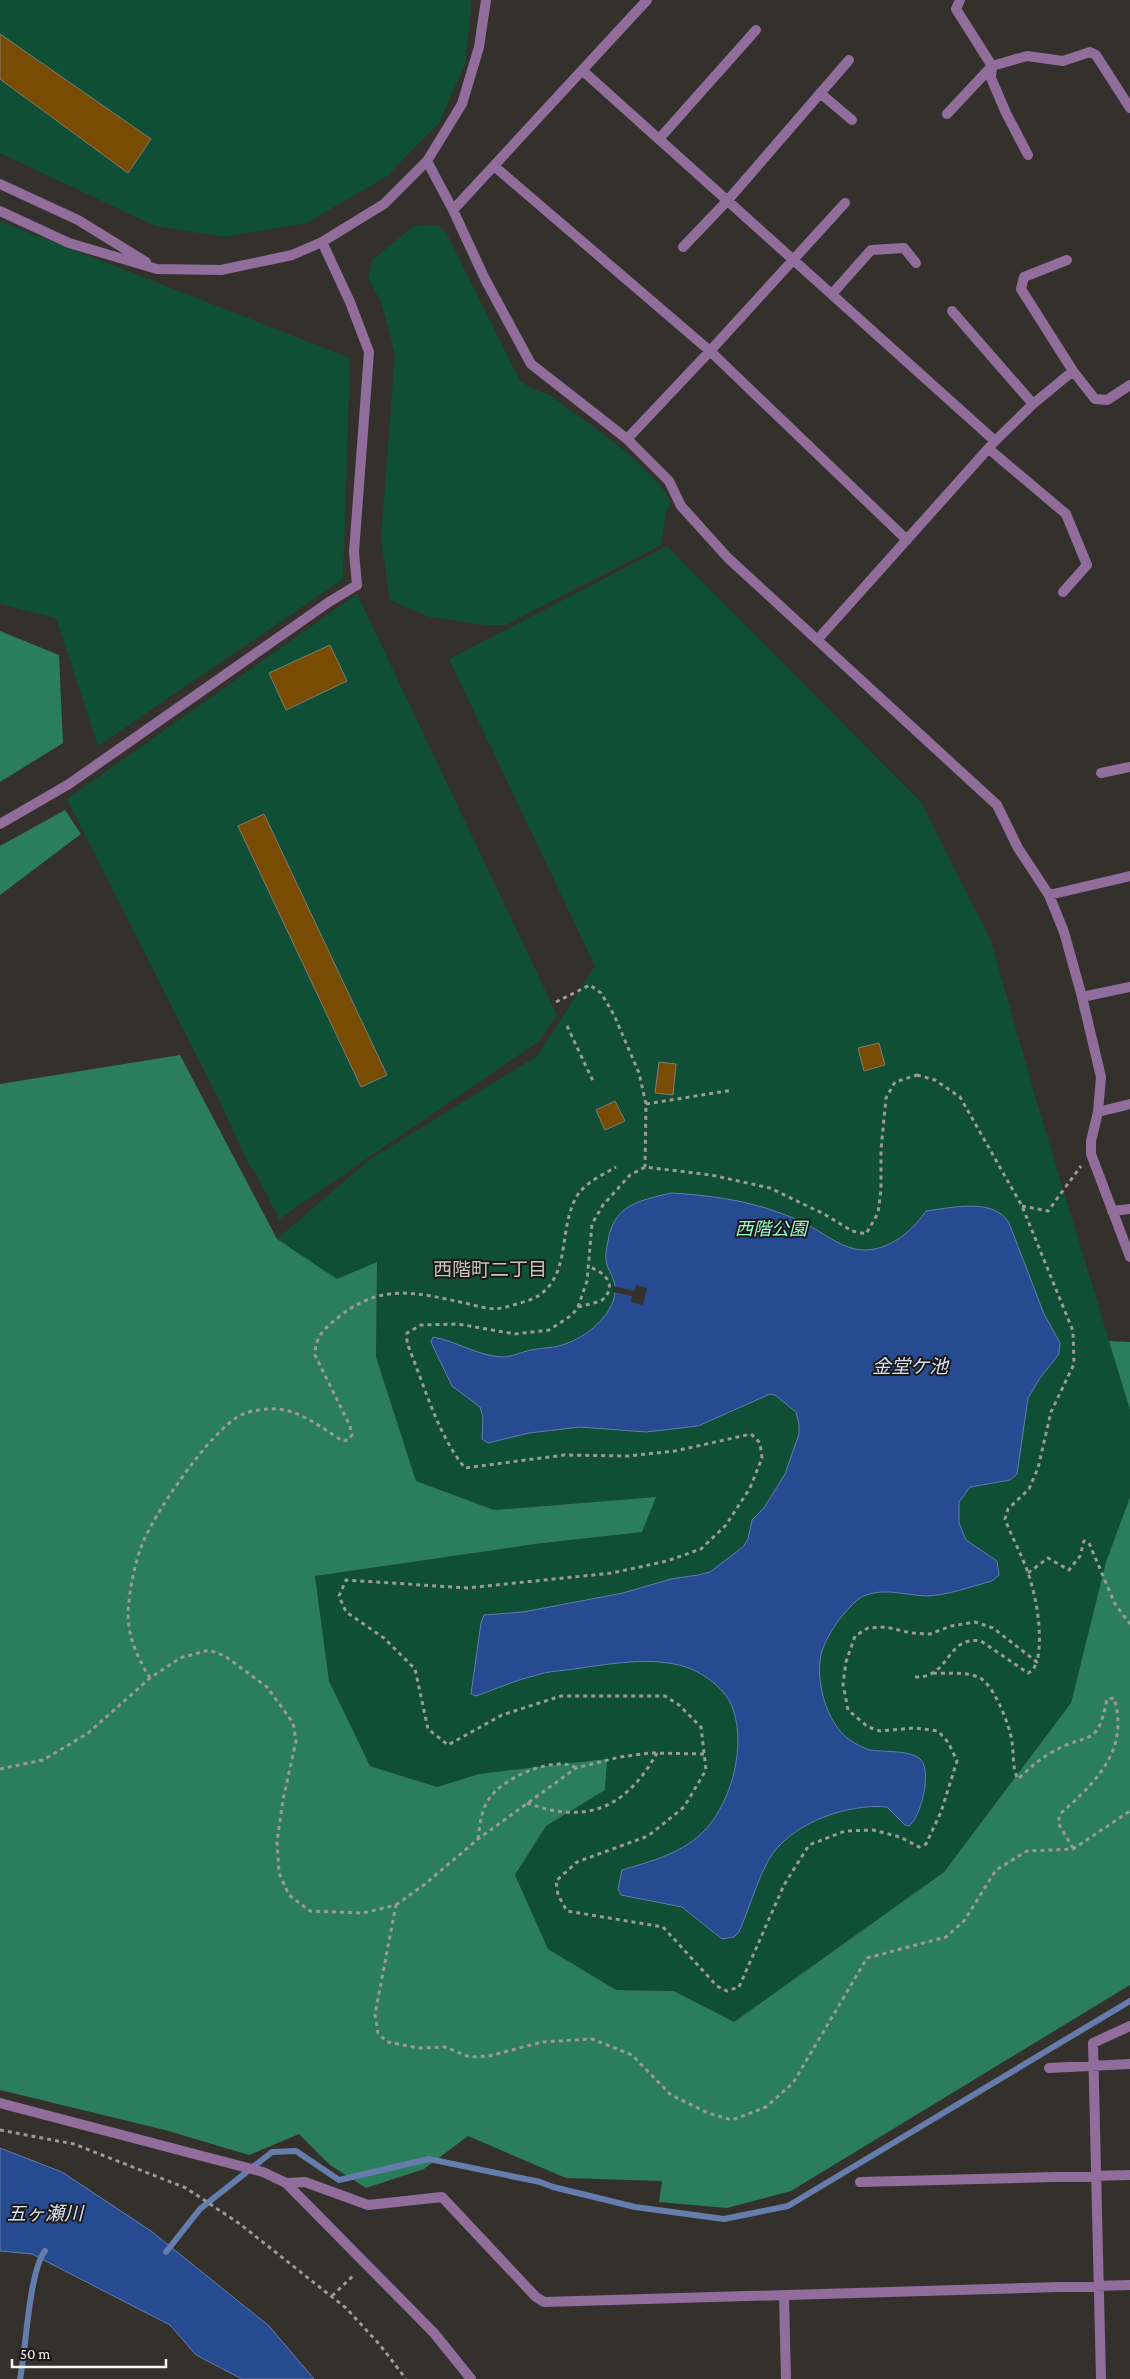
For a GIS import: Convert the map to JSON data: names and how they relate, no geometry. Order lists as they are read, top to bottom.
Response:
{
  "districts": ["西階町二丁目"],
  "water": ["金堂ケ池", "五ヶ瀬川"],
  "parks": ["西階公園"],
  "scale_bar": "50 m"
}
